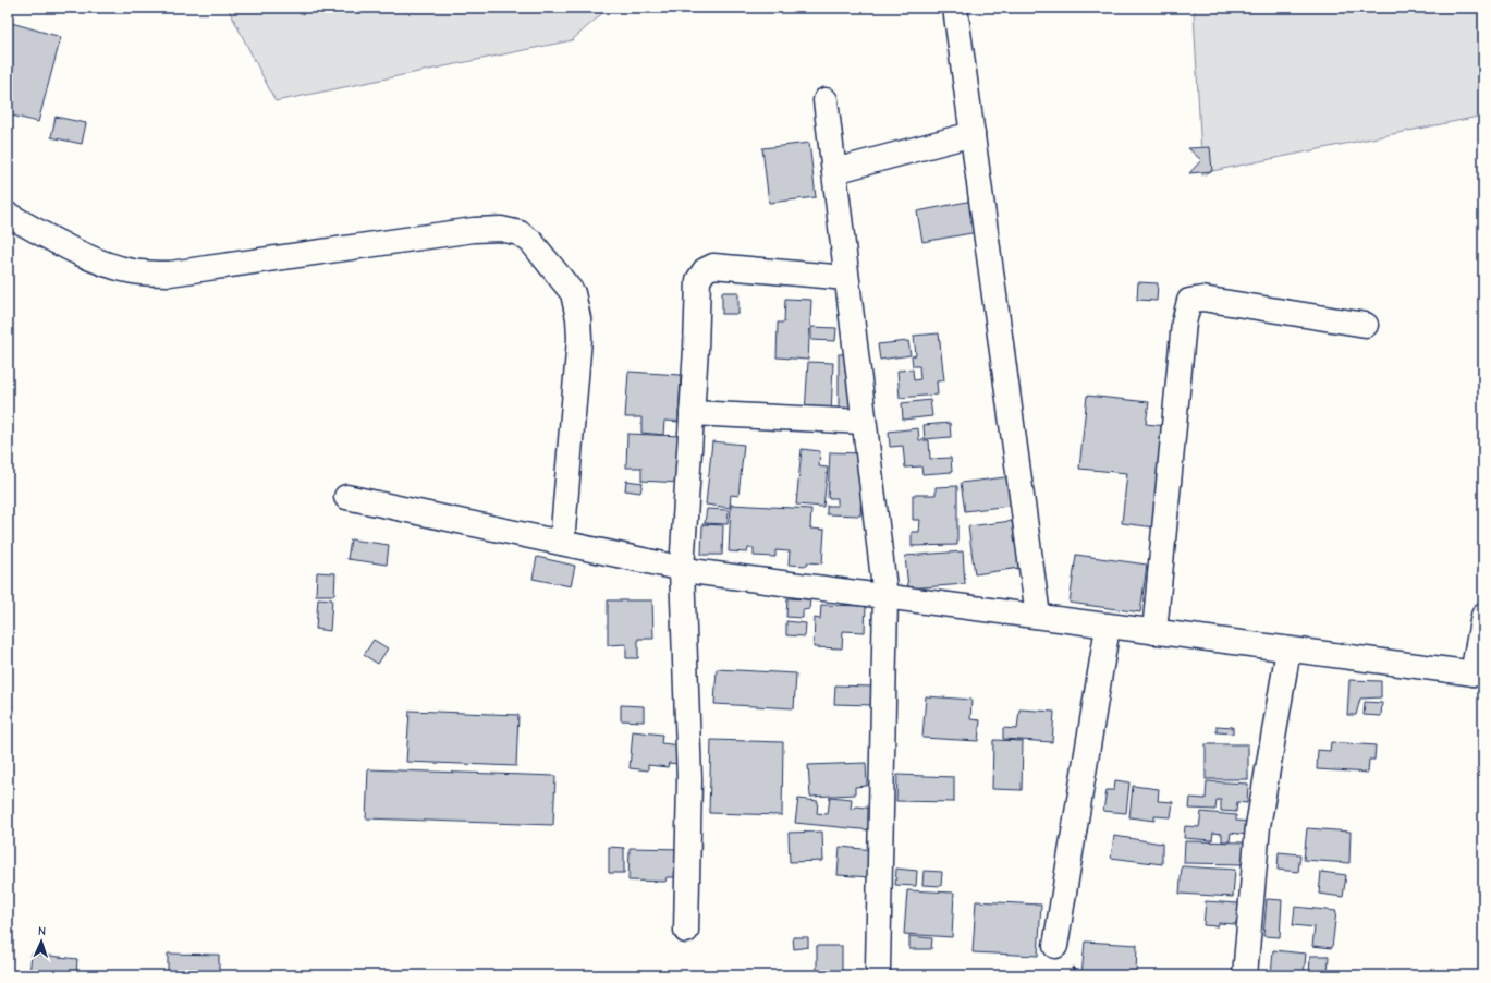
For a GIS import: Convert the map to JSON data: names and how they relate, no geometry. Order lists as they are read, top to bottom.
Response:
{
  "north": "top"
}
